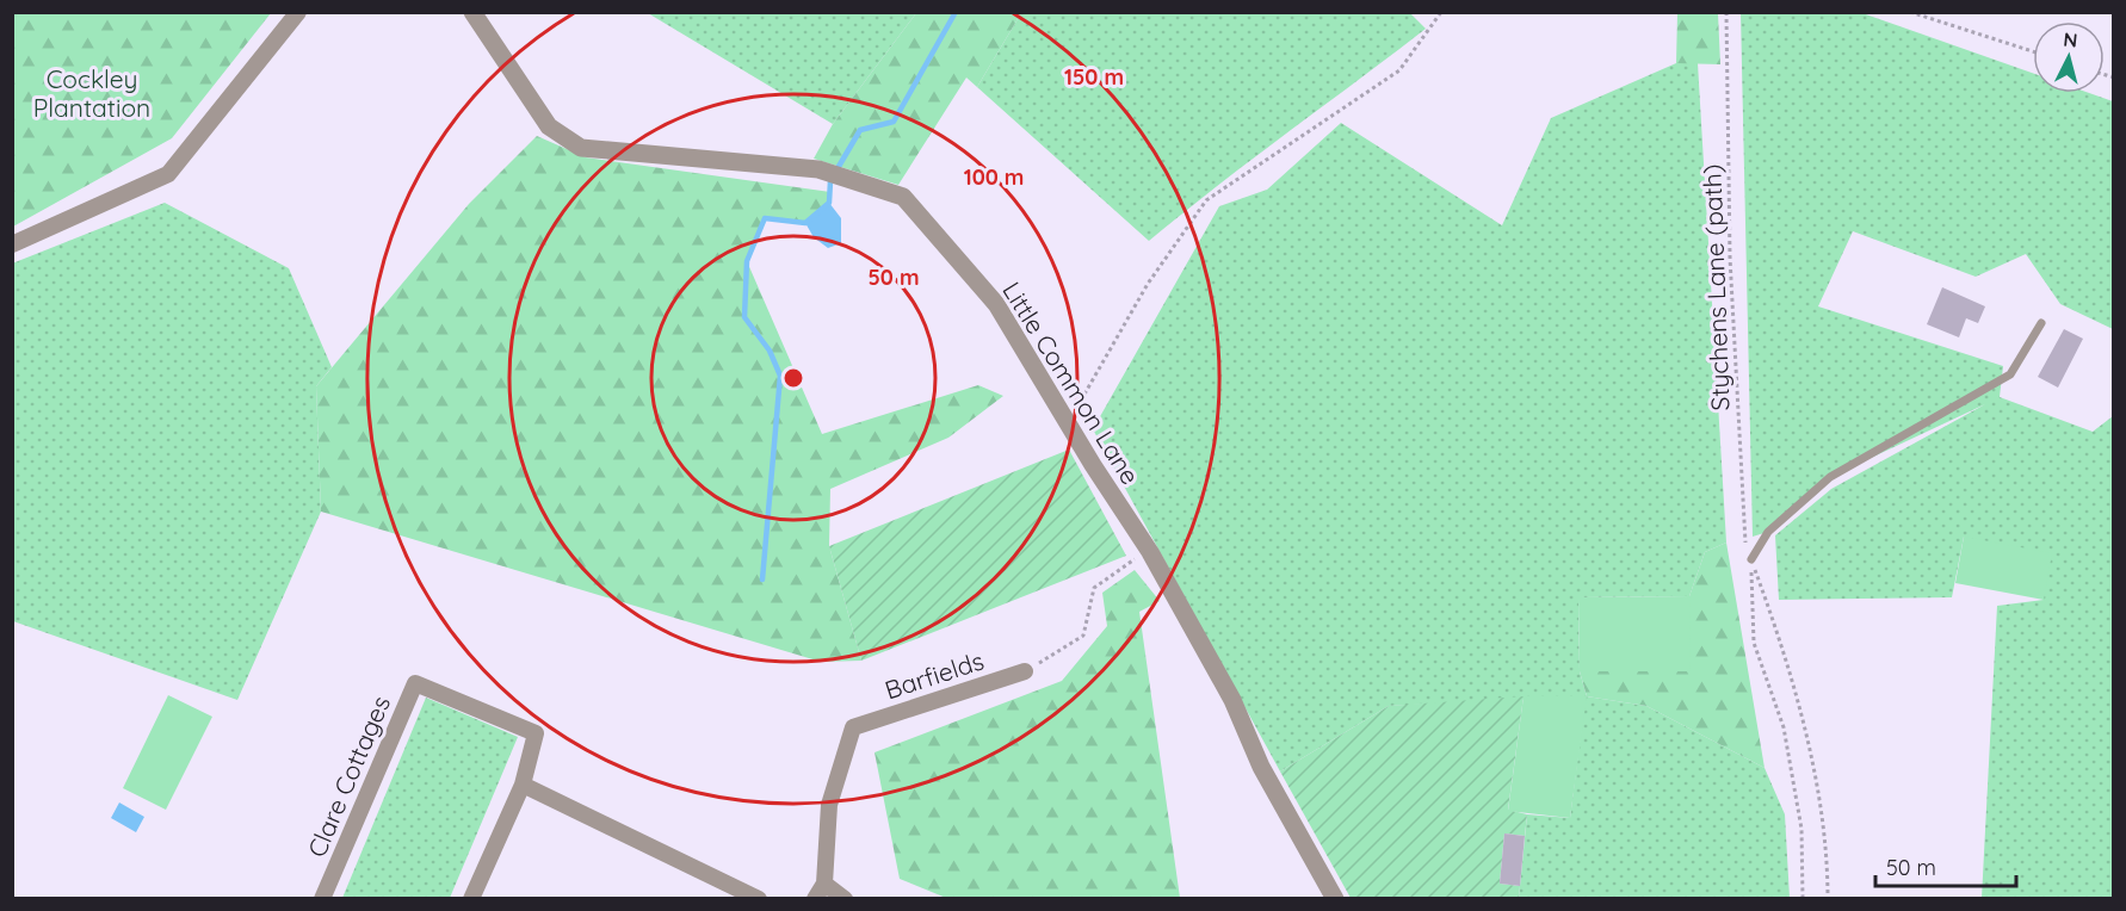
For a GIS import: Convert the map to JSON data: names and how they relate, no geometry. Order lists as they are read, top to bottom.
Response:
{
  "streets": {
    "street": ["Little Common Lane", "Barfields", "Clare Cottages"],
    "path": ["Stychens Lane (path)"]
  },
  "parks": ["Cockley Plantation"],
  "scale_bar": "50 m",
  "north": "top",
  "rings": ["150 m", "100 m", "50 m"]
}
